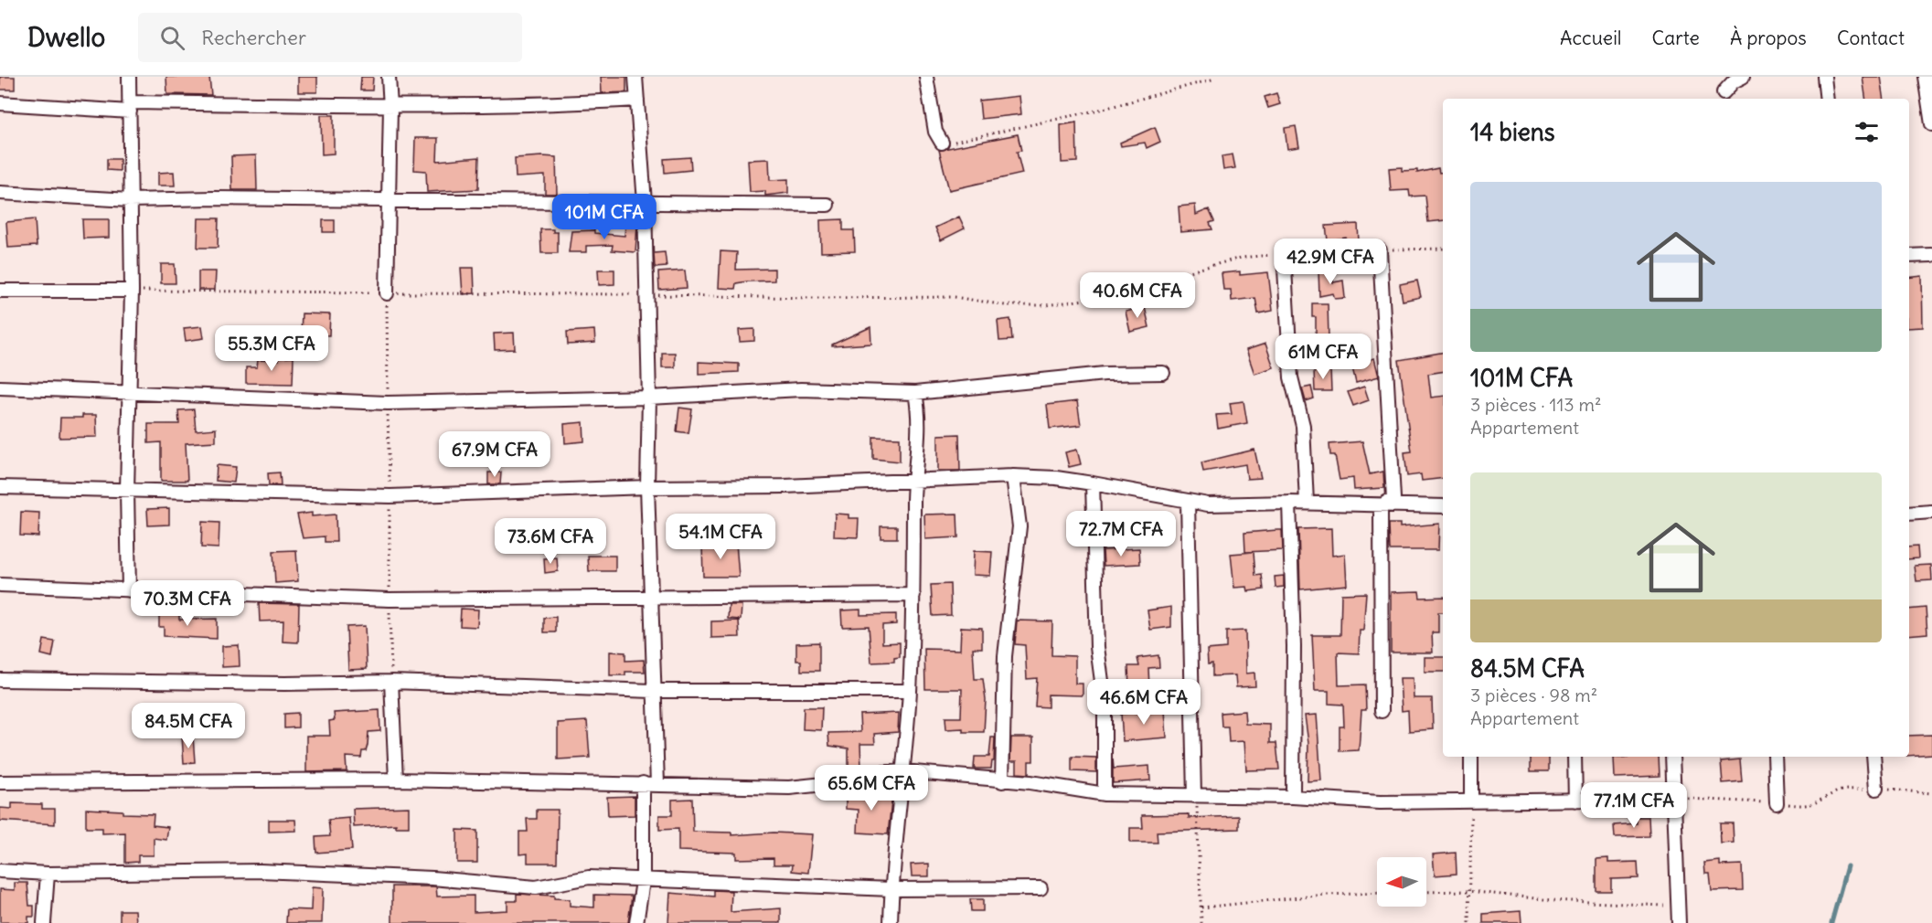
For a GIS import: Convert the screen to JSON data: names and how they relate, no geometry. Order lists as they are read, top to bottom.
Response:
{
  "north": "left",
  "page": {
    "header": "Dwello",
    "search": "Rechercher",
    "nav": [
      "Accueil",
      "Carte",
      "À propos",
      "Contact"
    ],
    "heading": "14 biens",
    "list": [
      {
        "name": "101M CFA",
        "note": "3 pièces · 113 m² · Appartement"
      },
      {
        "name": "84.5M CFA",
        "note": "3 pièces · 98 m² · Appartement"
      }
    ],
    "price": [
      "101M CFA",
      "42.9M CFA",
      "40.6M CFA",
      "55.3M CFA",
      "61M CFA",
      "67.9M CFA",
      "72.7M CFA",
      "54.1M CFA",
      "73.6M CFA",
      "70.3M CFA",
      "46.6M CFA",
      "84.5M CFA",
      "65.6M CFA",
      "77.1M CFA"
    ]
  }
}
